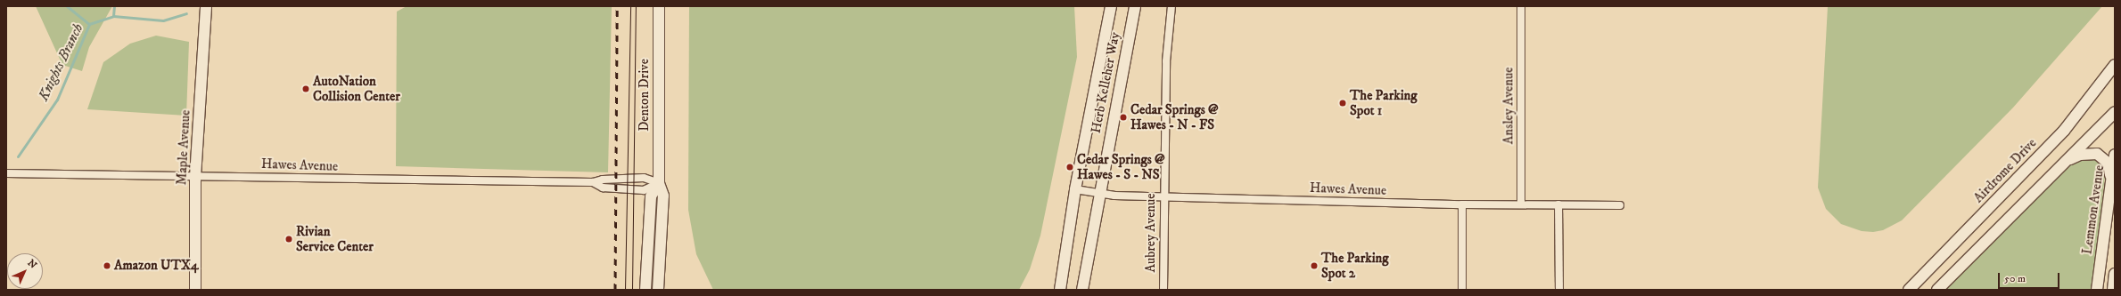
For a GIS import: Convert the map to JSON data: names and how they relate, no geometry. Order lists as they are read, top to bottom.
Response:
{
  "streets": {
    "main road": [
      "Herb Kelleher Way",
      "Denton Drive",
      "Maple Avenue",
      "Airdrome Drive",
      "Lemmon Avenue"
    ],
    "street": ["Ansley Avenue", "Hawes Avenue", "Aubrey Avenue"]
  },
  "crossings": [
    ["Herb Kelleher Way", "Hawes Avenue"],
    ["Denton Drive", "Hawes Avenue"],
    ["Ansley Avenue", "Hawes Avenue"],
    ["Maple Avenue", "Hawes Avenue"],
    ["Hawes Avenue", "Aubrey Avenue"]
  ],
  "water": ["Knights Branch"],
  "places": [
    "AutoNation Collision Center",
    "The Parking Spot 1",
    "Cedar Springs @ Hawes - N - FS",
    "Cedar Springs @ Hawes - S - NS",
    "Rivian Service Center",
    "Amazon UTX4",
    "The Parking Spot 2"
  ],
  "scale_bar": "50 m",
  "north": "top right"
}
